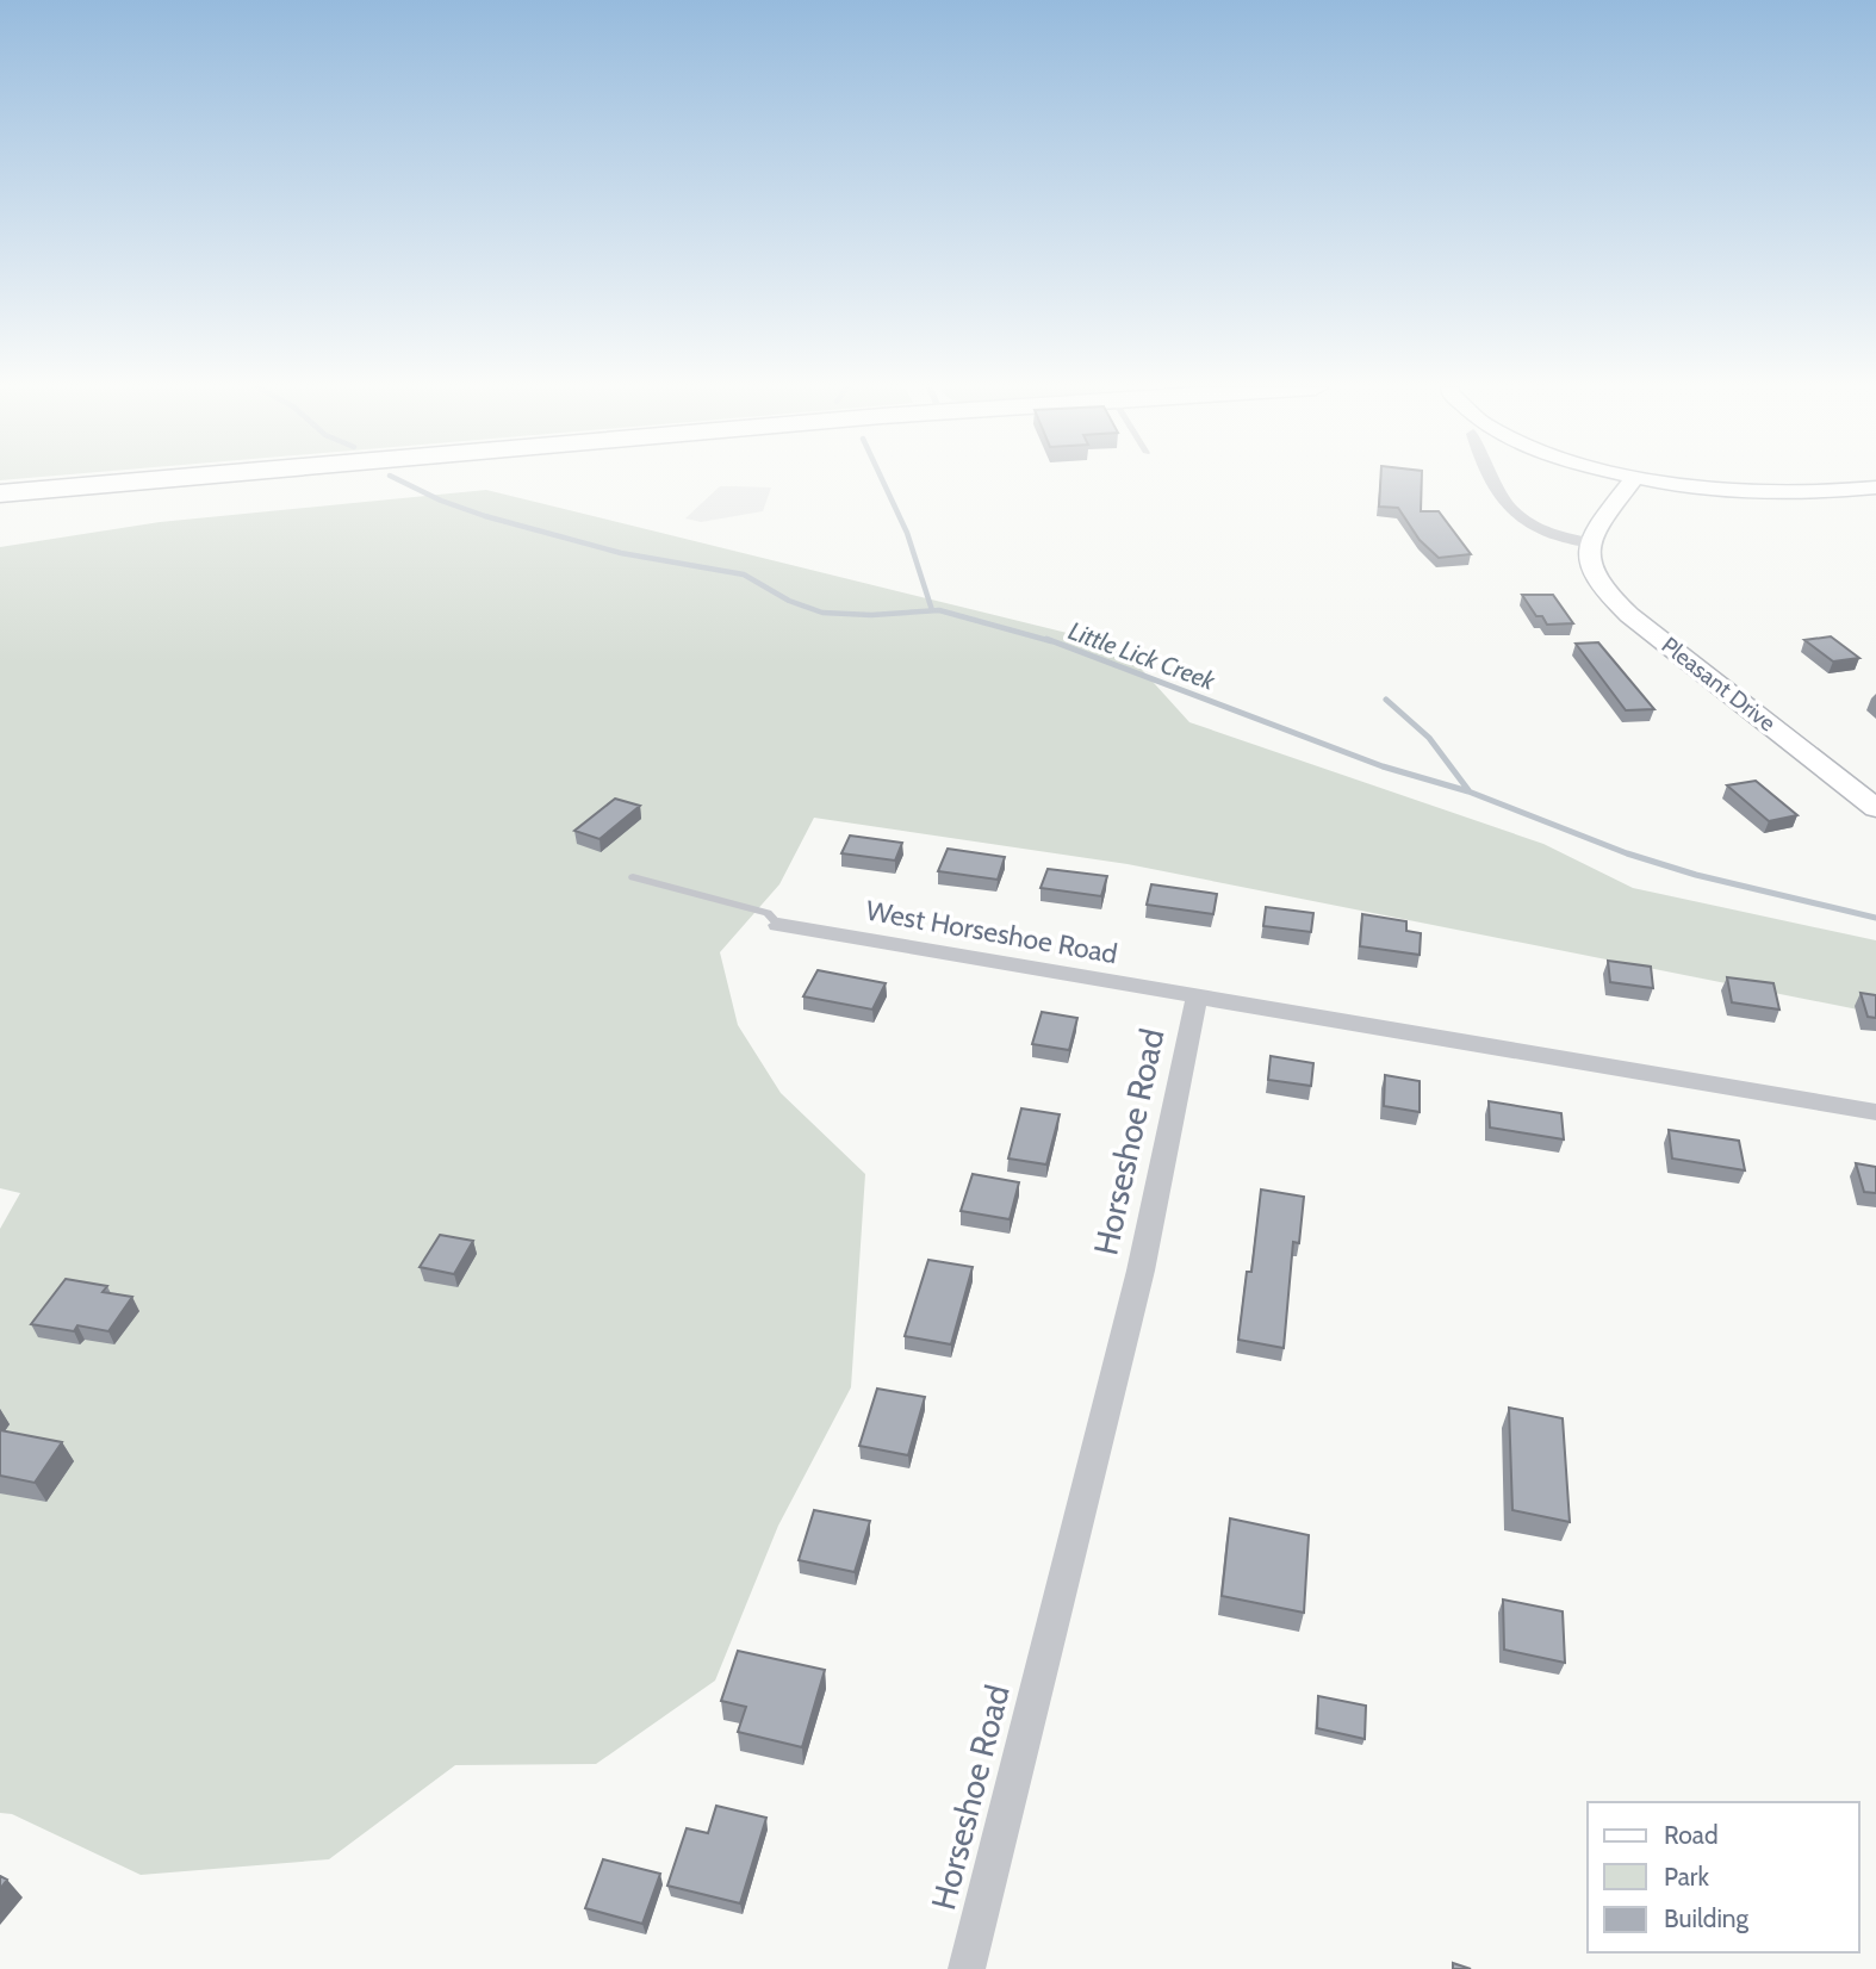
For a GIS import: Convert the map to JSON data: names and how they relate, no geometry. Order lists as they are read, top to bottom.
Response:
{
  "streets": {
    "street": ["Pleasant Drive", "West Horseshoe Road", "Horseshoe Road"]
  },
  "crossings": [
    ["West Horseshoe Road", "Horseshoe Road"]
  ],
  "water": ["Little Lick Creek"],
  "legend": ["Road", "Park", "Building"]
}
